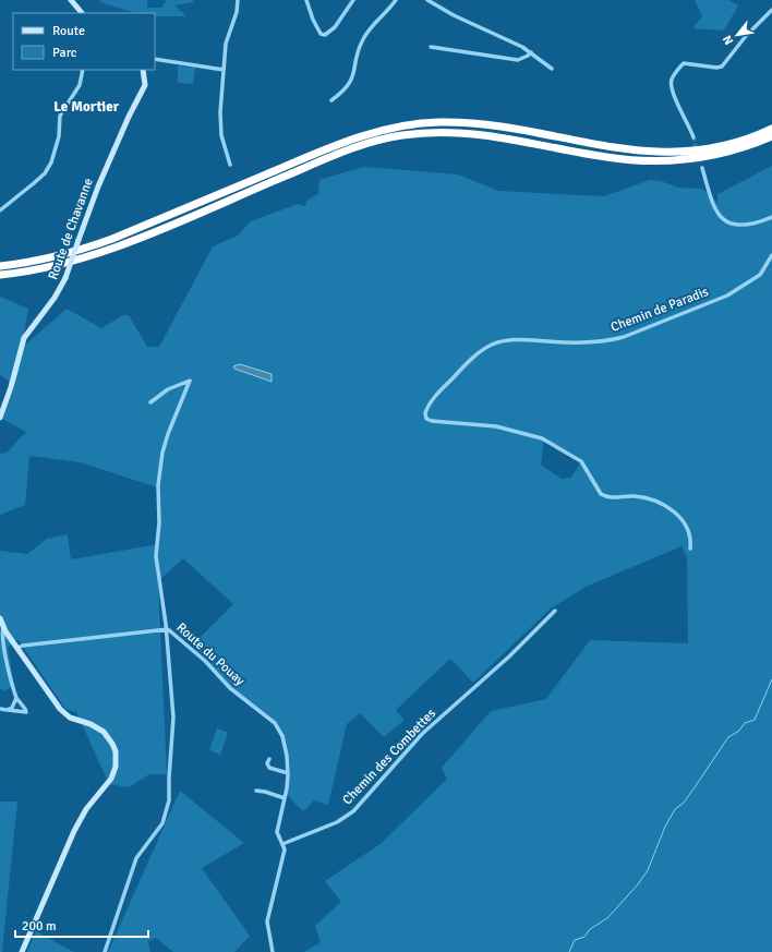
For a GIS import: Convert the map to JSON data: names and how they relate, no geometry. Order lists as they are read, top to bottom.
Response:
{
  "streets": {
    "main road": ["Route de Chavanne"],
    "street": ["Chemin de Paradis", "Route du Pouay", "Chemin des Combettes"]
  },
  "crossings": [
    ["Route du Pouay", "Chemin des Combettes"]
  ],
  "districts": ["Le Mortier"],
  "legend": ["Route", "Parc"],
  "scale_bar": "200 m",
  "north": "bottom left"
}
